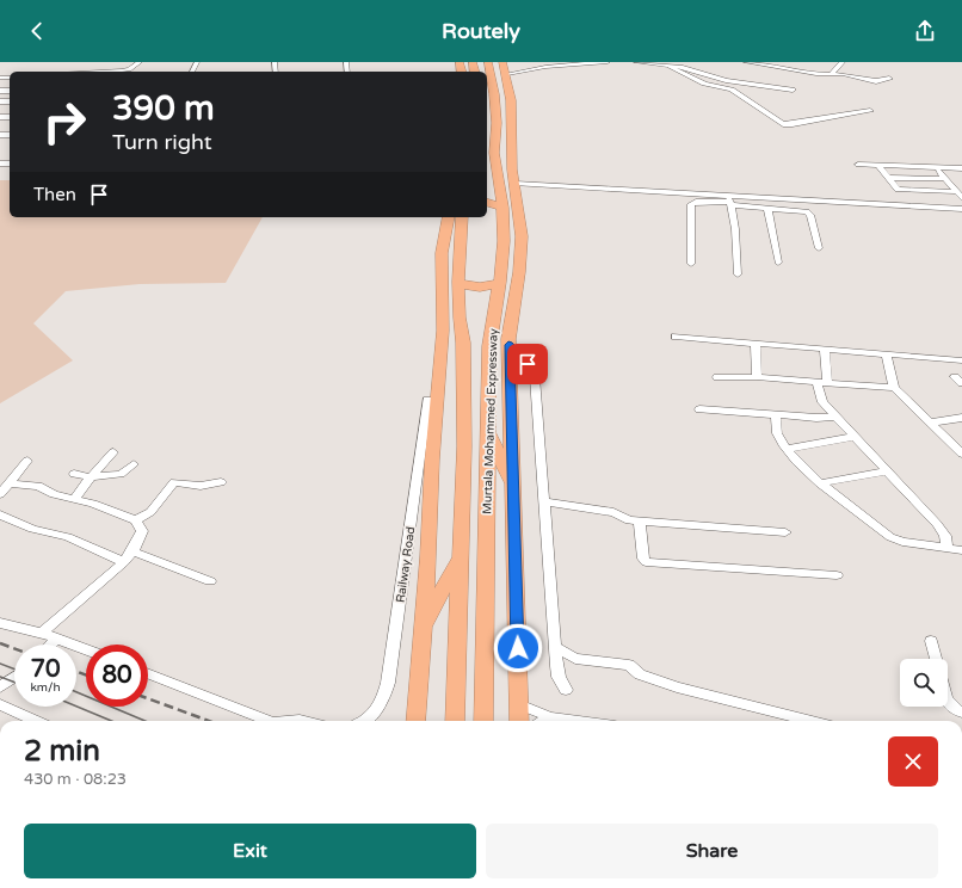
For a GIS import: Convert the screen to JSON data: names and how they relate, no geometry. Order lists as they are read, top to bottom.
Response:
{
  "streets": {
    "highway": ["Murtala Mohammed Expressway"],
    "street": ["Railway Road"]
  },
  "page": {
    "header": "Routely",
    "turn": ["390 m", "Turn right"],
    "then": "Then",
    "speed": "70 km/h",
    "limit": "80",
    "heading": ["2 min", "430 m · 08:23"],
    "buttons": ["Exit", "Share"]
  }
}
